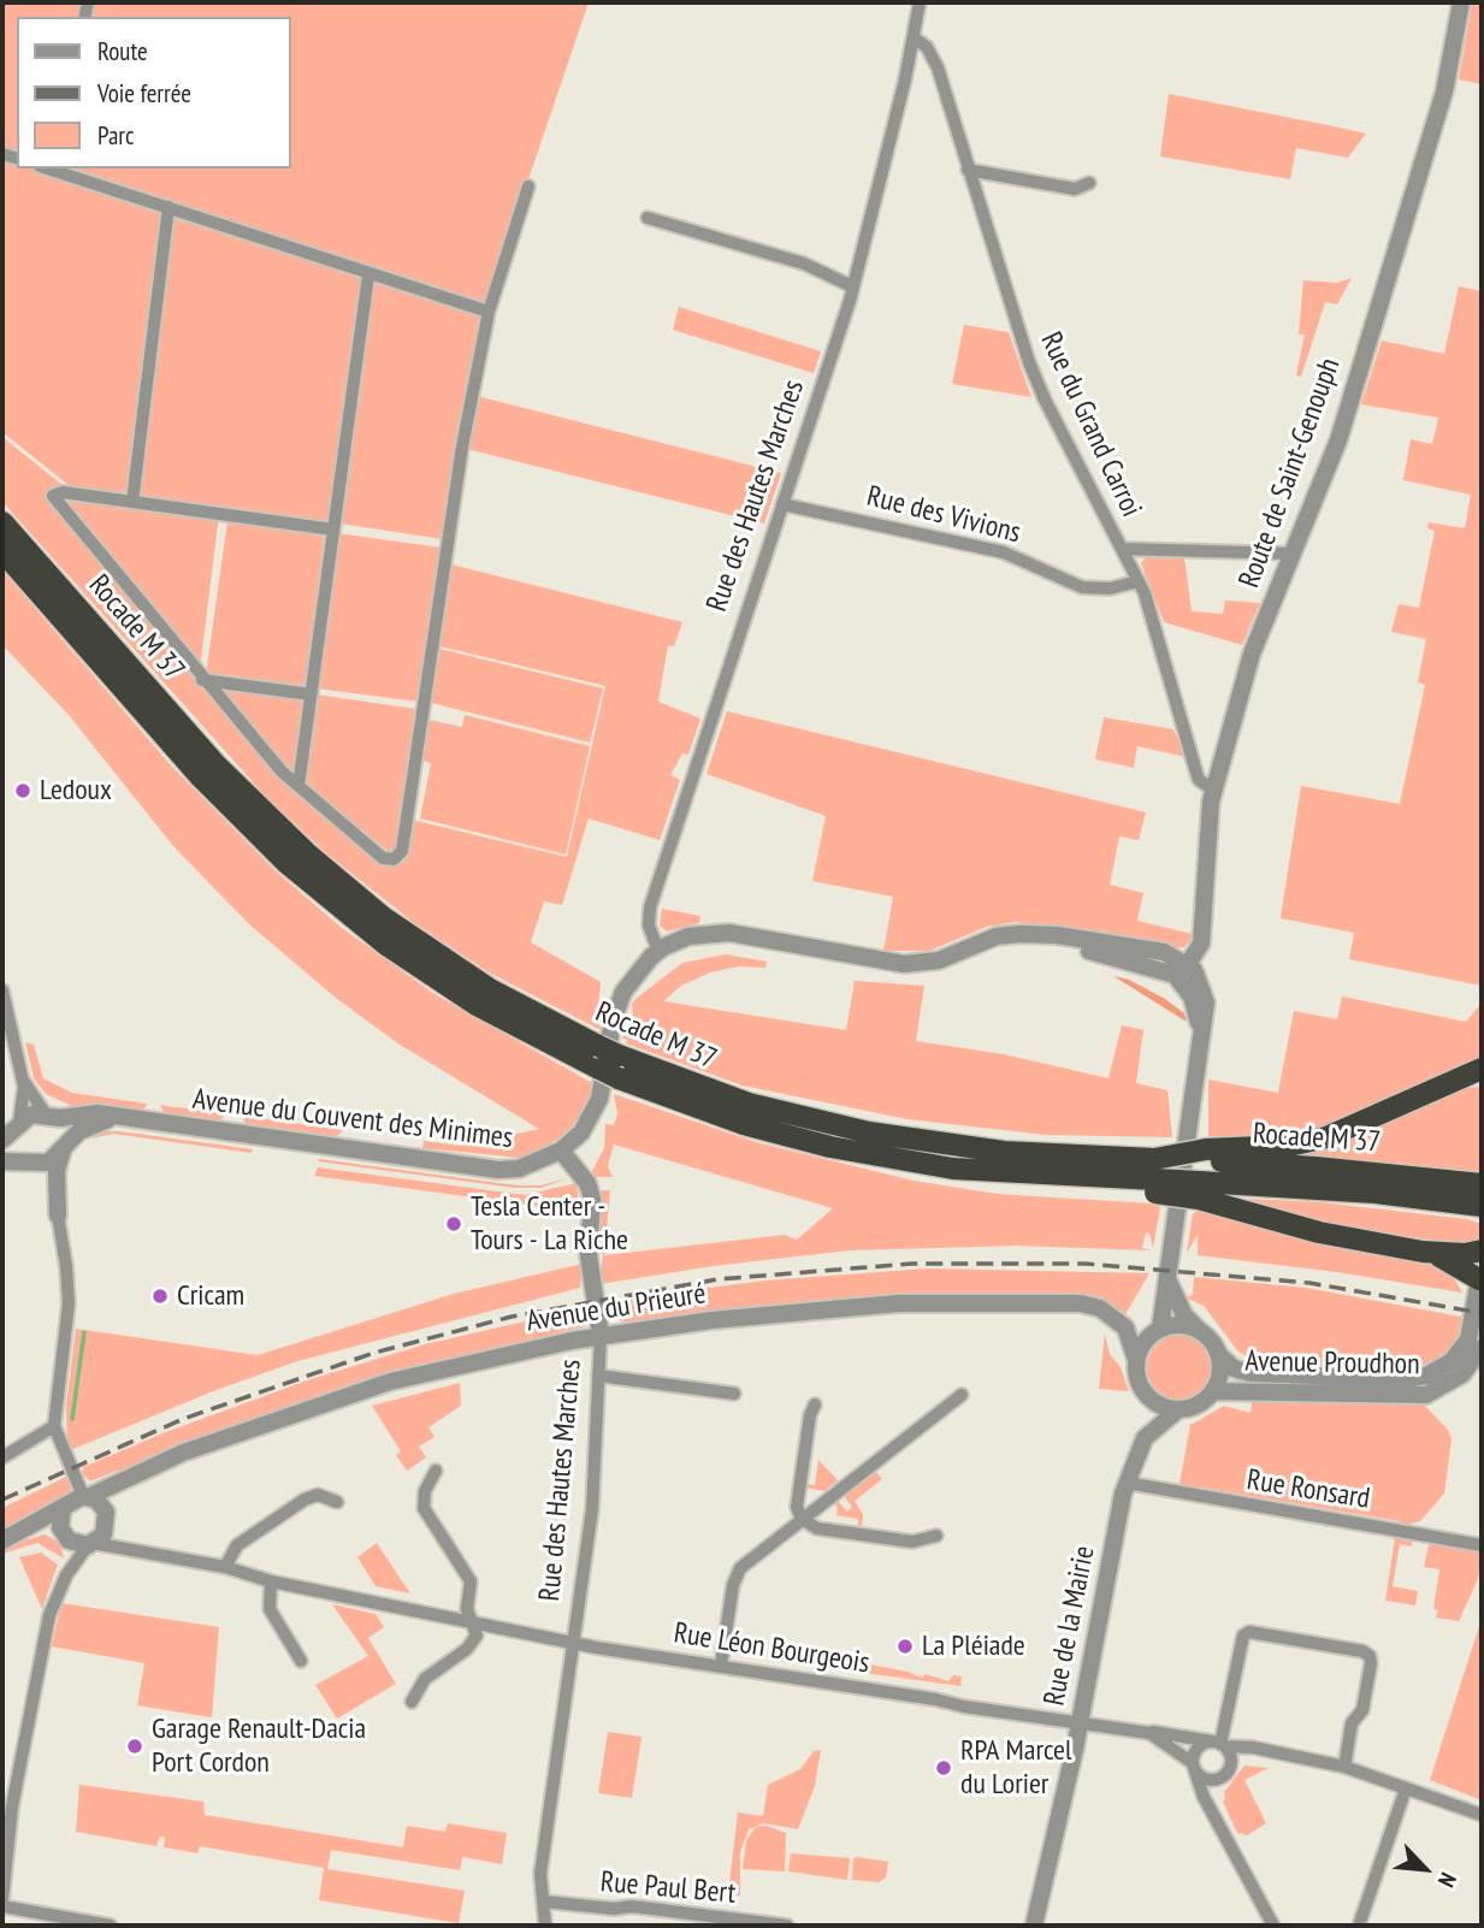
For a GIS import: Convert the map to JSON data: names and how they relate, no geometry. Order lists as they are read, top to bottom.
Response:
{
  "streets": {
    "highway": ["Rocade M 37"],
    "street": [
      "Rue du Grand Carroi",
      "Route de Saint-Genouph",
      "Rue des Hautes Marches",
      "Rue des Vivions",
      "Avenue du Couvent des Minimes",
      "Avenue du Prieuré",
      "Avenue Proudhon",
      "Rue Ronsard",
      "Rue de la Mairie",
      "Rue Léon Bourgeois",
      "Rue Paul Bert"
    ]
  },
  "crossings": [
    ["Rue du Grand Carroi", "Route de Saint-Genouph"],
    ["Rue du Grand Carroi", "Rue des Vivions"],
    ["Route de Saint-Genouph", "Avenue du Couvent des Minimes"],
    ["Rue des Hautes Marches", "Rue des Vivions"],
    ["Rue des Hautes Marches", "Avenue du Couvent des Minimes"],
    ["Rue des Hautes Marches", "Avenue du Prieuré"],
    ["Rue des Hautes Marches", "Rue Léon Bourgeois"],
    ["Rue des Hautes Marches", "Rue Paul Bert"],
    ["Avenue du Prieuré", "Avenue Proudhon"],
    ["Avenue du Prieuré", "Rue de la Mairie"],
    ["Avenue du Prieuré", "Rue Léon Bourgeois"],
    ["Avenue Proudhon", "Rue de la Mairie"],
    ["Rue Ronsard", "Rue de la Mairie"],
    ["Rue de la Mairie", "Rue Léon Bourgeois"]
  ],
  "places": [
    "Ledoux",
    "Tesla Center - Tours - La Riche",
    "Cricam",
    "La Pléiade",
    "Garage Renault-Dacia Port Cordon",
    "RPA Marcel du Lorier"
  ],
  "legend": ["Route", "Voie ferrée", "Parc"],
  "north": "bottom right"
}
